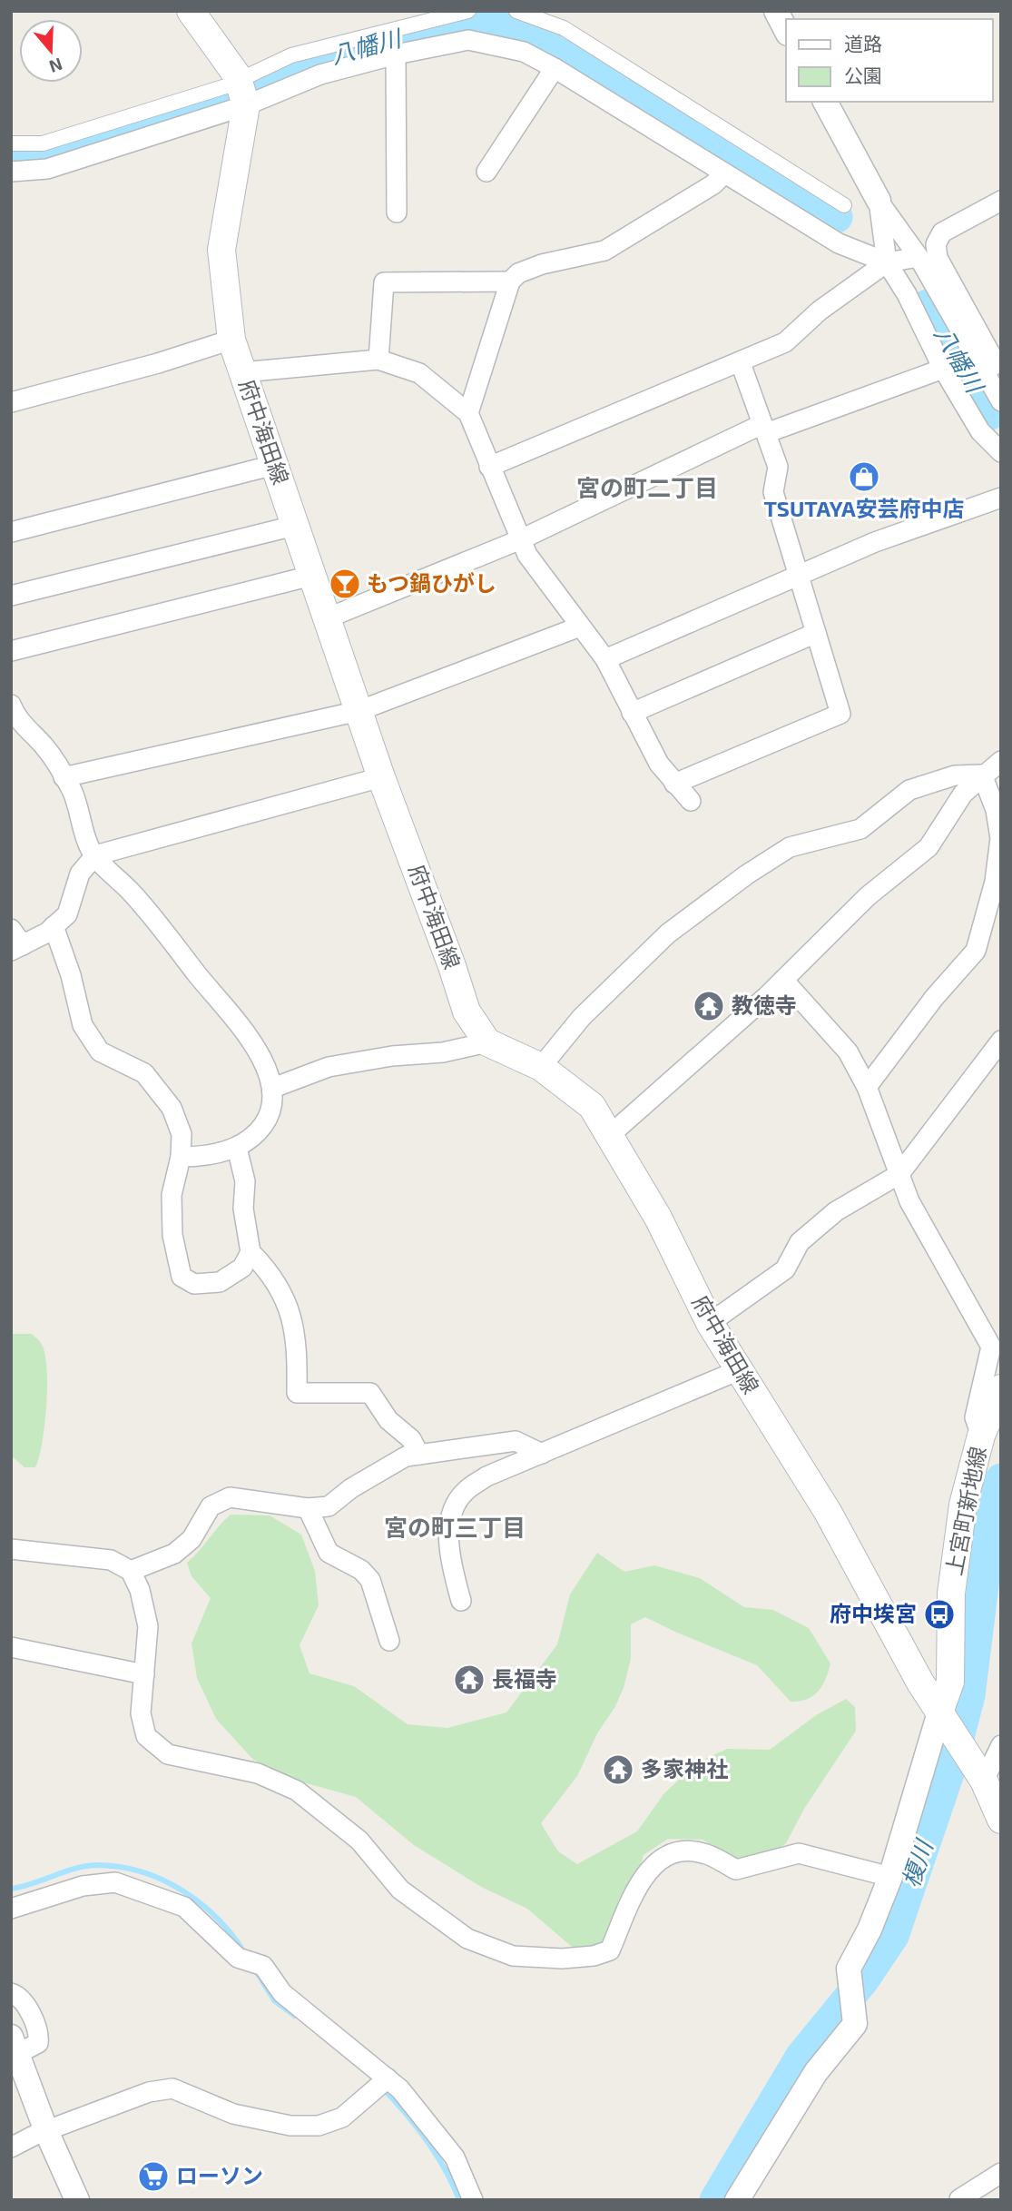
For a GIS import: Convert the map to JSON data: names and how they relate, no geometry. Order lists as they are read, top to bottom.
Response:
{
  "streets": {
    "main road": ["府中海田線", "上宮町新地線"]
  },
  "crossings": [
    ["府中海田線", "上宮町新地線"]
  ],
  "districts": ["宮の町二丁目", "宮の町三丁目"],
  "water": ["八幡川", "榎川"],
  "places": {
    "shop": ["TSUTAYA安芸府中店"],
    "bar": ["もつ鍋ひがし"],
    "temple": ["教徳寺", "長福寺", "多家神社"],
    "bus stop": ["府中埃宮"],
    "supermarket": ["ローソン"]
  },
  "legend": ["道路", "公園"],
  "north": "bottom"
}
